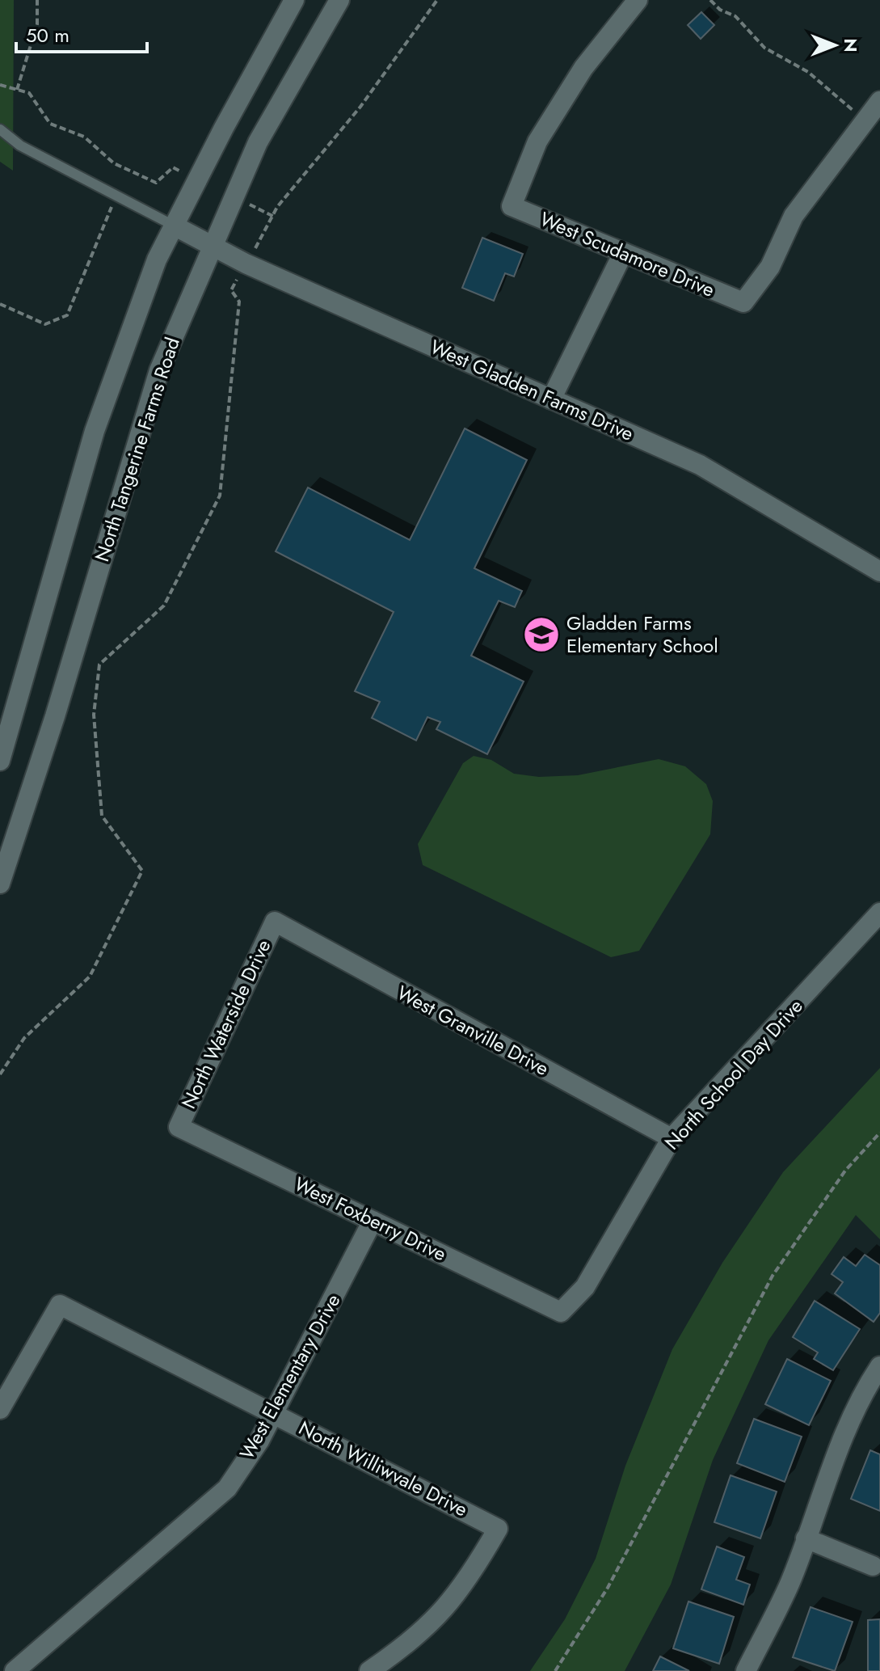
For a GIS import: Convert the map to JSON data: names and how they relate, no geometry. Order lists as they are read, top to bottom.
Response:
{
  "streets": {
    "street": [
      "West Scudamore Drive",
      "West Gladden Farms Drive",
      "North Tangerine Farms Road",
      "North Waterside Drive",
      "West Granville Drive",
      "North School Day Drive",
      "West Foxberry Drive",
      "West Elementary Drive",
      "North Williwvale Drive"
    ]
  },
  "crossings": [
    ["West Gladden Farms Drive", "North Tangerine Farms Road"],
    ["North Waterside Drive", "West Granville Drive"],
    ["North Waterside Drive", "West Foxberry Drive"],
    ["West Granville Drive", "North School Day Drive"],
    ["North School Day Drive", "West Foxberry Drive"],
    ["West Foxberry Drive", "West Elementary Drive"],
    ["West Elementary Drive", "North Williwvale Drive"]
  ],
  "places": {
    "school or university": ["Gladden Farms Elementary School"]
  },
  "scale_bar": "50 m",
  "north": "right"
}
